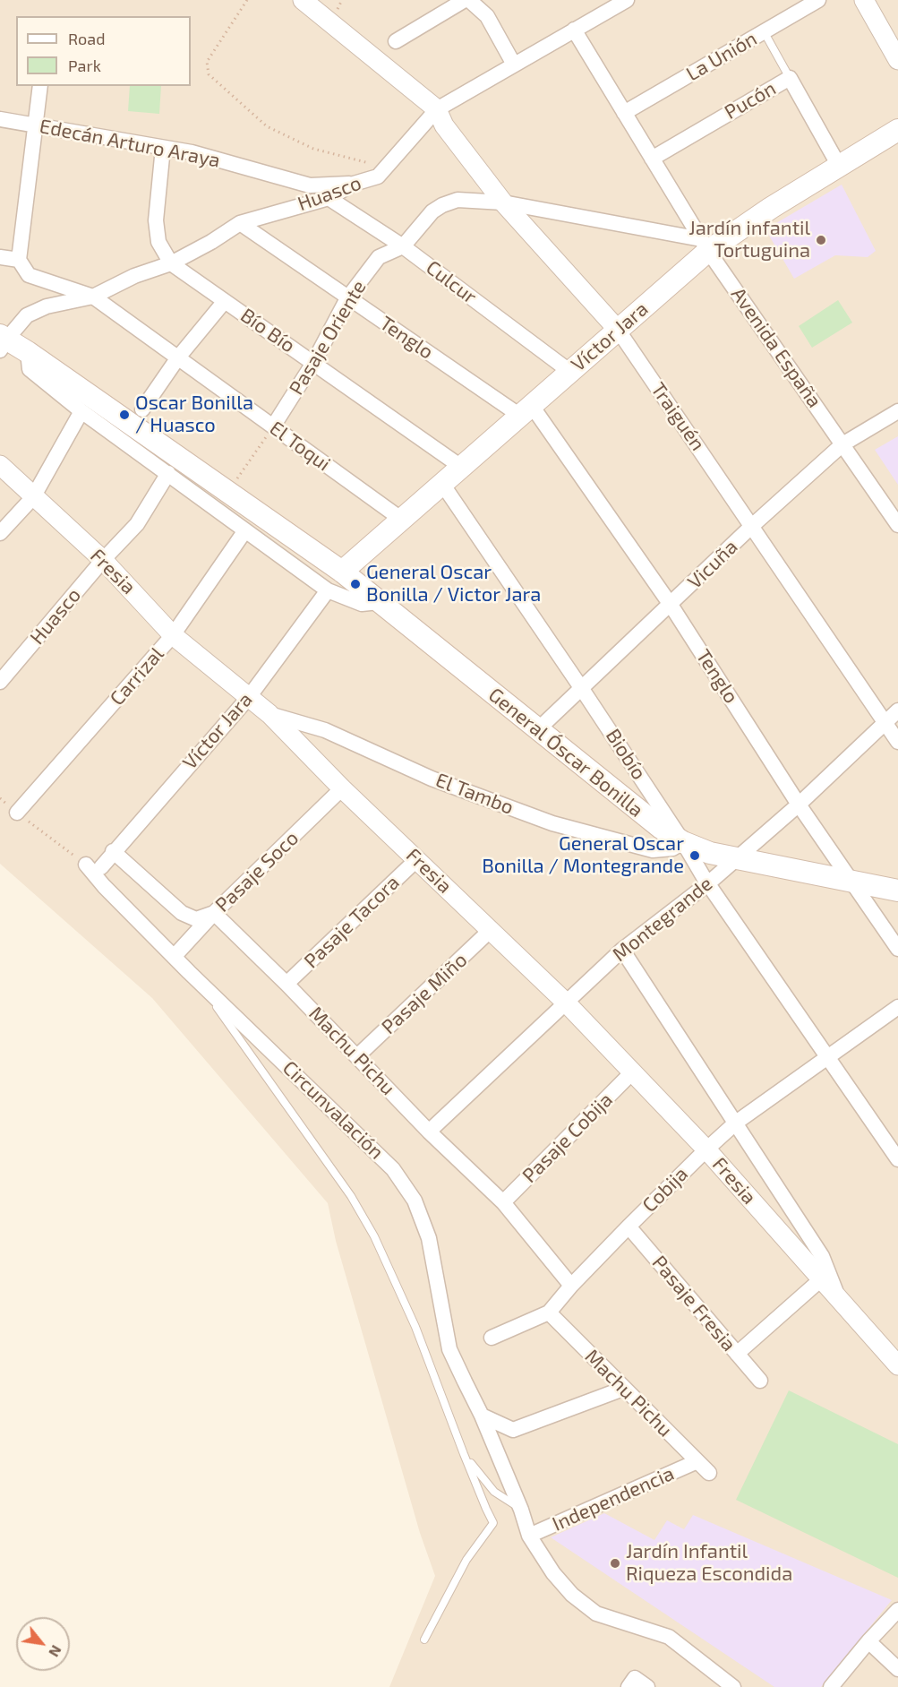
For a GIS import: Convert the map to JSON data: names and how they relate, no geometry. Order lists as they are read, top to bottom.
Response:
{
  "streets": {
    "main road": ["Víctor Jara", "General Óscar Bonilla"],
    "street": [
      "La Unión",
      "Pucón",
      "Edecán Arturo Araya",
      "Huasco",
      "Culcur",
      "Bío Bío",
      "Pasaje Oriente",
      "Tenglo",
      "Avenida España",
      "Traiguén",
      "El Toqui",
      "Vicuña",
      "Fresia",
      "Carrizal",
      "Biobío",
      "El Tambo",
      "Pasaje Soco",
      "Montegrande",
      "Pasaje Tacora",
      "Pasaje Miño",
      "Machu Pichu",
      "Circunvalación",
      "Pasaje Cobija",
      "Cobija",
      "Pasaje Fresia",
      "Independencia"
    ]
  },
  "crossings": [
    ["La Unión", "Avenida España"],
    ["Pucón", "Víctor Jara"],
    ["Pucón", "Avenida España"],
    ["Edecán Arturo Araya", "Huasco"],
    ["Edecán Arturo Araya", "Bío Bío"],
    ["Huasco", "Culcur"],
    ["Huasco", "Bío Bío"],
    ["Huasco", "Tenglo"],
    ["Huasco", "Avenida España"],
    ["Huasco", "Traiguén"],
    ["Huasco", "El Toqui"],
    ["Huasco", "Fresia"],
    ["Huasco", "General Óscar Bonilla"],
    ["Culcur", "Víctor Jara"],
    ["Culcur", "Pasaje Oriente"],
    ["Bío Bío", "Víctor Jara"],
    ["Bío Bío", "Pasaje Oriente"],
    ["Víctor Jara", "Pasaje Oriente"],
    ["Víctor Jara", "Tenglo"],
    ["Víctor Jara", "Avenida España"],
    ["Víctor Jara", "Traiguén"],
    ["Víctor Jara", "El Toqui"],
    ["Víctor Jara", "Fresia"],
    ["Víctor Jara", "General Óscar Bonilla"],
    ["Víctor Jara", "Biobío"],
    ["Víctor Jara", "Circunvalación"],
    ["Pasaje Oriente", "Tenglo"],
    ["Pasaje Oriente", "Avenida España"],
    ["Pasaje Oriente", "Traiguén"],
    ["Pasaje Oriente", "El Toqui"],
    ["Tenglo", "Vicuña"],
    ["Tenglo", "General Óscar Bonilla"],
    ["Tenglo", "Montegrande"],
    ["Avenida España", "Vicuña"],
    ["Traiguén", "Vicuña"],
    ["Traiguén", "Montegrande"],
    ["Vicuña", "General Óscar Bonilla"],
    ["Vicuña", "Biobío"],
    ["Fresia", "Carrizal"],
    ["Fresia", "El Tambo"],
    ["Fresia", "Pasaje Soco"],
    ["Fresia", "Montegrande"],
    ["Fresia", "Pasaje Tacora"],
    ["Fresia", "Pasaje Miño"],
    ["Fresia", "Pasaje Cobija"],
    ["Fresia", "Cobija"],
    ["General Óscar Bonilla", "Biobío"],
    ["General Óscar Bonilla", "El Tambo"],
    ["General Óscar Bonilla", "Montegrande"],
    ["Biobío", "El Tambo"],
    ["Biobío", "Montegrande"],
    ["Biobío", "Cobija"],
    ["Pasaje Soco", "Machu Pichu"],
    ["Pasaje Soco", "Circunvalación"],
    ["Montegrande", "Machu Pichu"],
    ["Pasaje Tacora", "Machu Pichu"],
    ["Pasaje Miño", "Machu Pichu"],
    ["Machu Pichu", "Pasaje Cobija"],
    ["Machu Pichu", "Cobija"],
    ["Machu Pichu", "Independencia"],
    ["Circunvalación", "Independencia"],
    ["Cobija", "Pasaje Fresia"]
  ],
  "places": [
    "Jardín infantil Tortuguina",
    "Oscar Bonilla / Huasco",
    "General Oscar Bonilla / Victor Jara",
    "General Oscar Bonilla / Montegrande",
    "Jardín Infantil Riqueza Escondida"
  ],
  "legend": ["Road", "Park"],
  "north": "bottom right"
}
